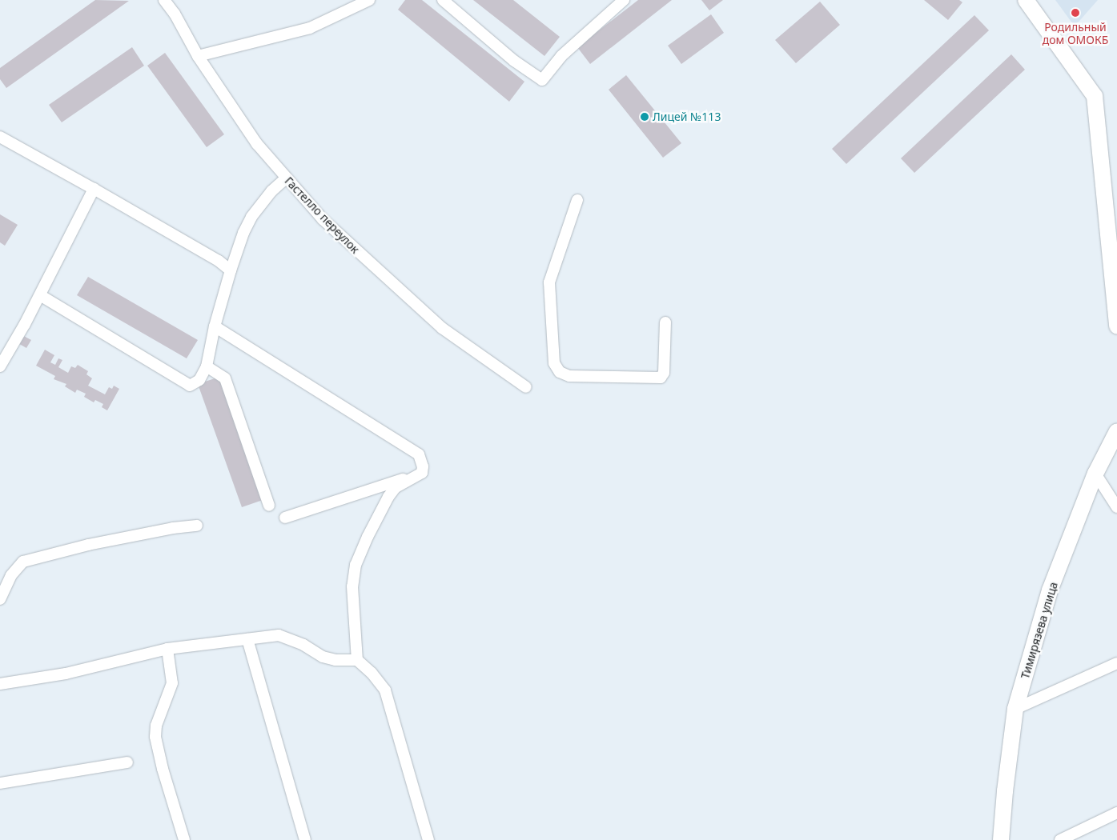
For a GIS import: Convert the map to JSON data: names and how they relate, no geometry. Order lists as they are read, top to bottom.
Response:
{
  "streets": {
    "street": ["Гастелло переулок", "Тимирязева улица"]
  },
  "places": ["Родильный дом ОМОКБ", "Лицей №113"]
}
